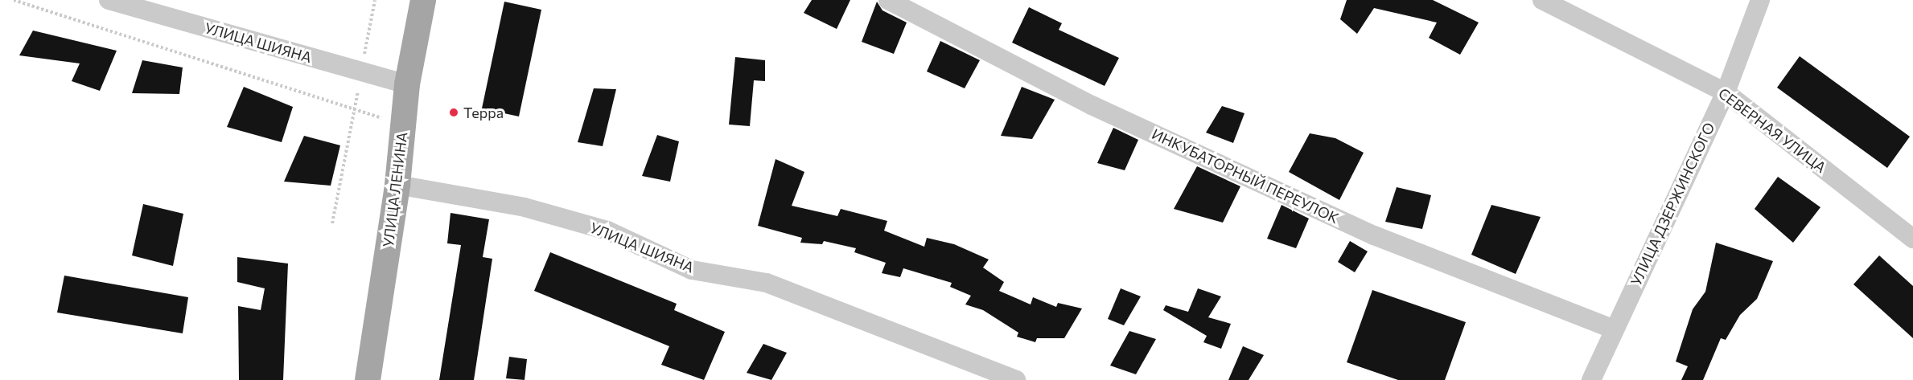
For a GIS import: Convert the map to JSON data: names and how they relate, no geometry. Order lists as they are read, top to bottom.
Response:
{
  "streets": {
    "main road": ["УЛИЦА ЛЕНИНА"],
    "street": [
      "УЛИЦА ШИЯНА",
      "СЕВЕРНАЯ УЛИЦА",
      "ИНКУБАТОРНЫЙ ПЕРЕУЛОК",
      "УЛИЦА ДЗЕРЖИНСКОГО"
    ]
  },
  "crossings": [
    ["УЛИЦА ШИЯНА", "УЛИЦА ЛЕНИНА"],
    ["СЕВЕРНАЯ УЛИЦА", "УЛИЦА ДЗЕРЖИНСКОГО"],
    ["ИНКУБАТОРНЫЙ ПЕРЕУЛОК", "УЛИЦА ДЗЕРЖИНСКОГО"]
  ],
  "places": ["Терра"]
}
